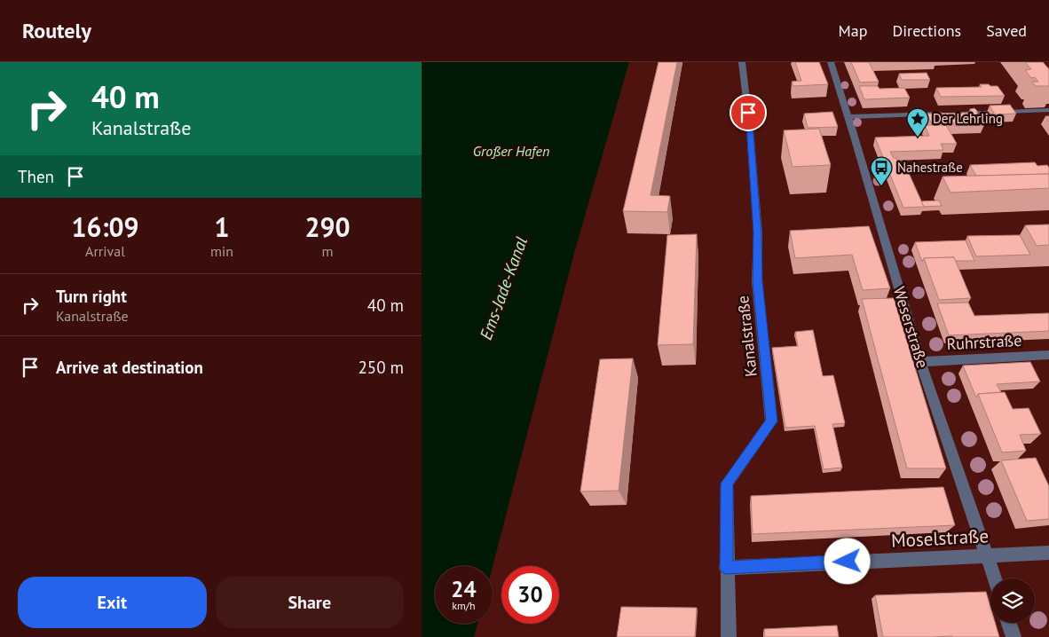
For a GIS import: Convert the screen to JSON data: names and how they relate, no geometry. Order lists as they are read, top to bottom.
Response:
{
  "streets": {
    "street": [
      "Weserstraße",
      "Kanalstraße",
      "Ruhrstraße",
      "Moselstraße"
    ]
  },
  "crossings": [
    ["Weserstraße", "Ruhrstraße"],
    ["Weserstraße", "Moselstraße"],
    ["Kanalstraße", "Moselstraße"]
  ],
  "water": ["Großer Hafen", "Ems-Jade-Kanal"],
  "places": {
    "place": ["Der Lehrling"],
    "bus stop": ["Nahestraße"]
  },
  "page": {
    "header": "Routely",
    "nav": ["Map", "Directions", "Saved"],
    "turn": ["40 m", "Kanalstraße"],
    "then": "Then",
    "eta": [
      "16:09",
      "Arrival",
      "1",
      "min",
      "290",
      "m"
    ],
    "list": [
      {
        "name": "Turn right",
        "note": "Kanalstraße",
        "value": "40 m"
      },
      {
        "name": "Arrive at destination",
        "value": "250 m"
      }
    ],
    "speed": "24 km/h",
    "limit": "30",
    "buttons": ["Exit", "Share"]
  }
}
